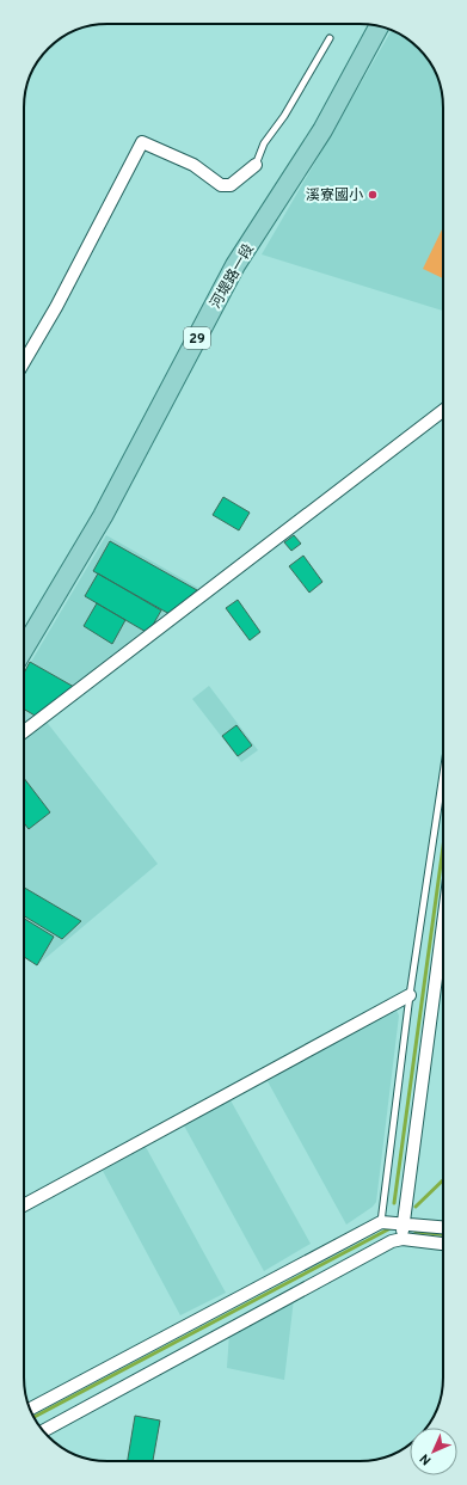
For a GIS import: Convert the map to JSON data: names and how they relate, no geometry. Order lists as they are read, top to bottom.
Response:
{
  "streets": {
    "main road": ["河堤路一段", "29"]
  },
  "places": ["溪寮國小"],
  "north": "bottom left"
}
